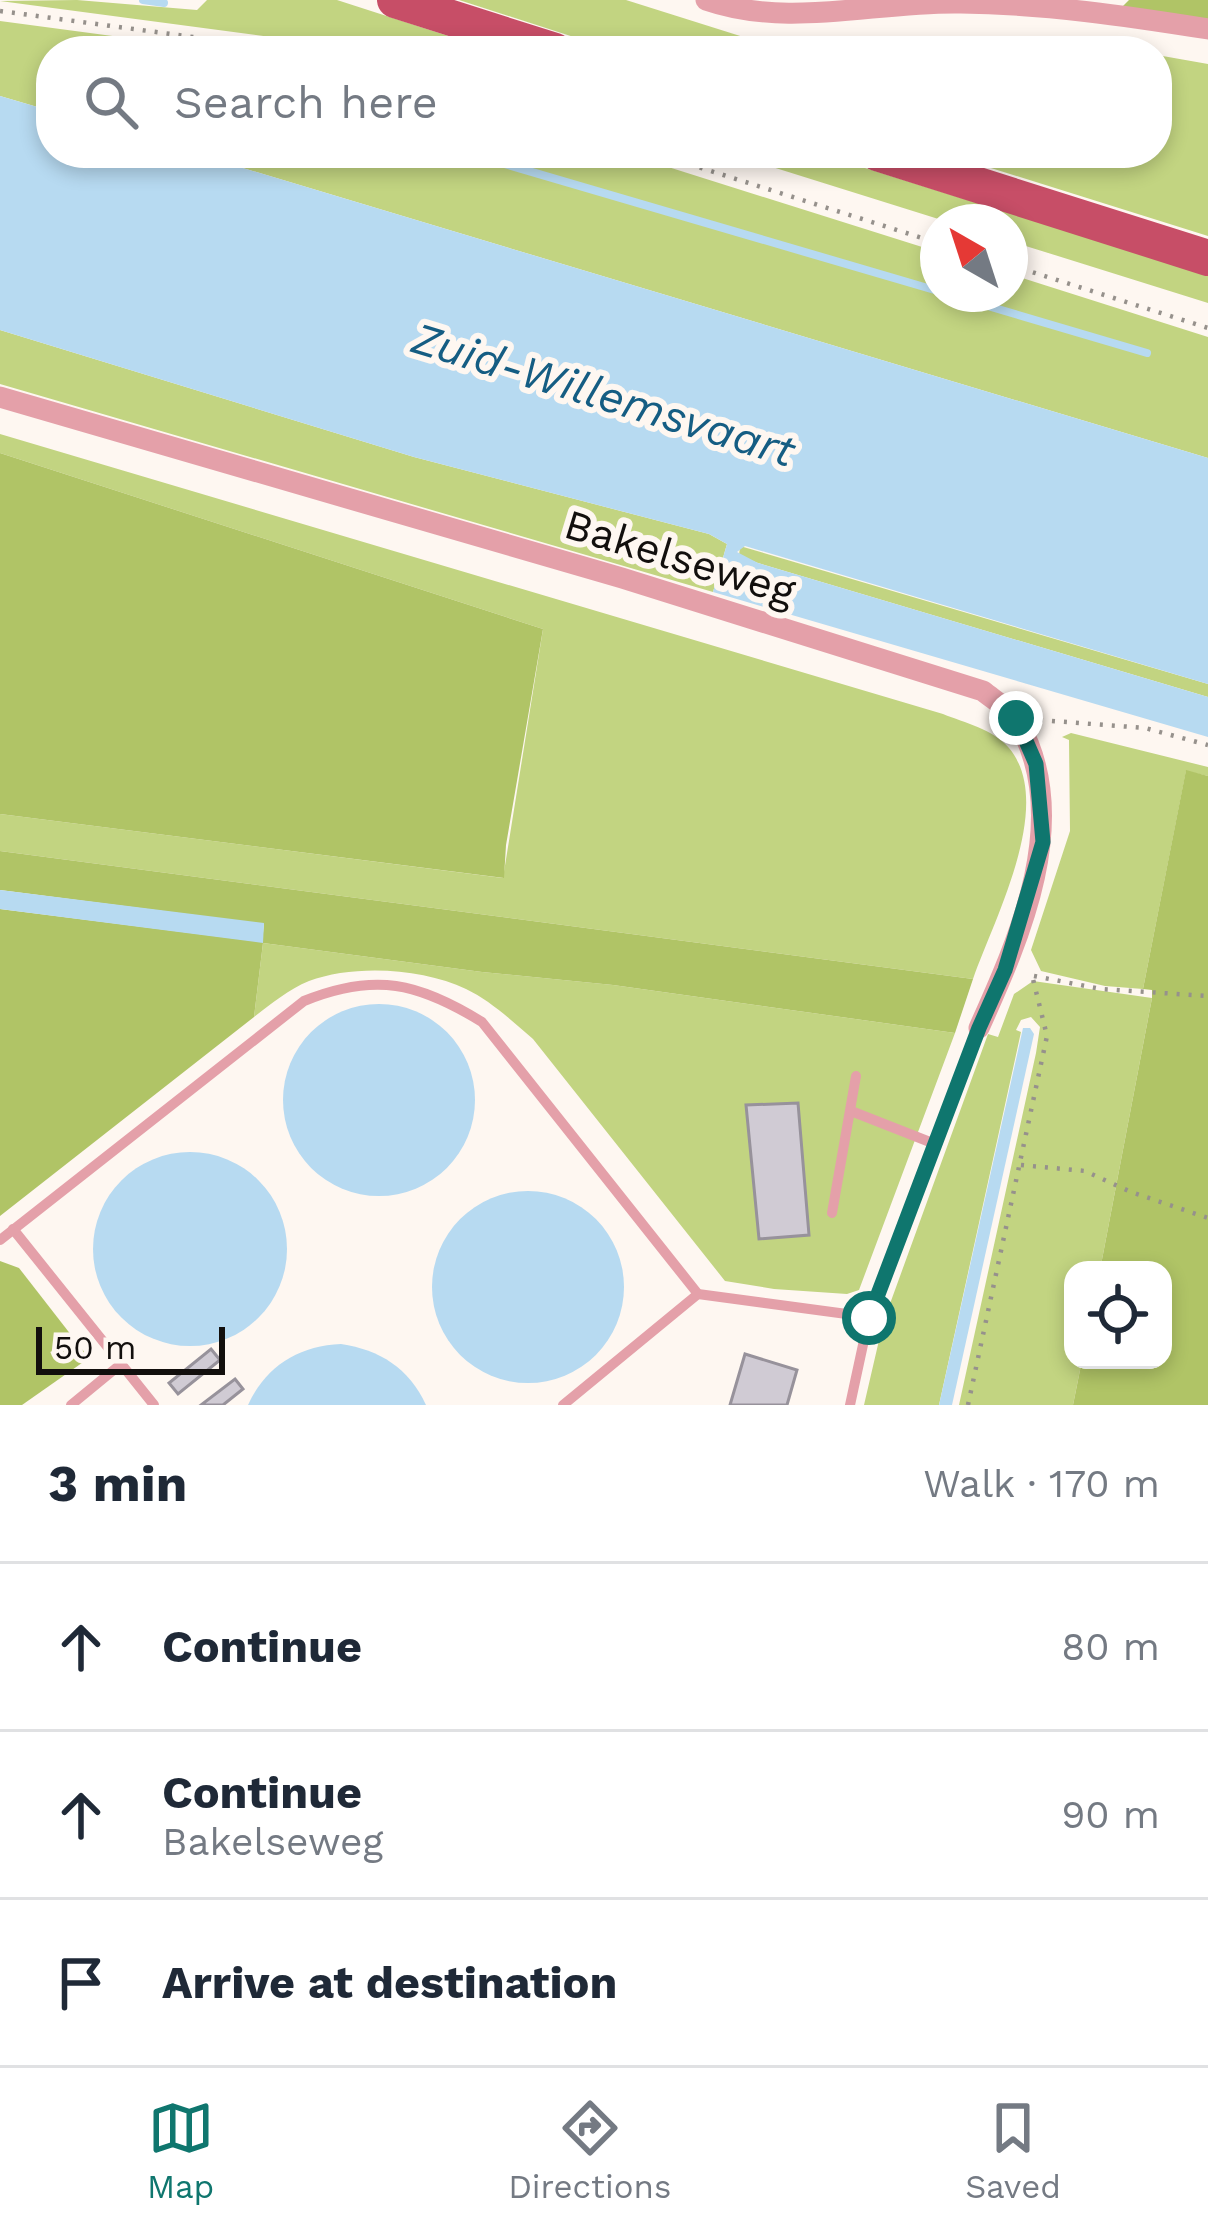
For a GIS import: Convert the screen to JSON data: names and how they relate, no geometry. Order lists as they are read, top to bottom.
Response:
{
  "streets": {
    "street": ["Bakelseweg"]
  },
  "water": ["Zuid-Willemsvaart"],
  "scale_bar": "50 m",
  "north": "top left",
  "page": {
    "search": "Search here",
    "scale": "50 m",
    "heading": ["3 min", "Walk · 170 m"],
    "list": [
      ["Continue", "80 m"],
      ["Continue", "Bakelseweg", "90 m"],
      "Arrive at destination"
    ],
    "nav": ["Map", "Directions", "Saved"]
  }
}
